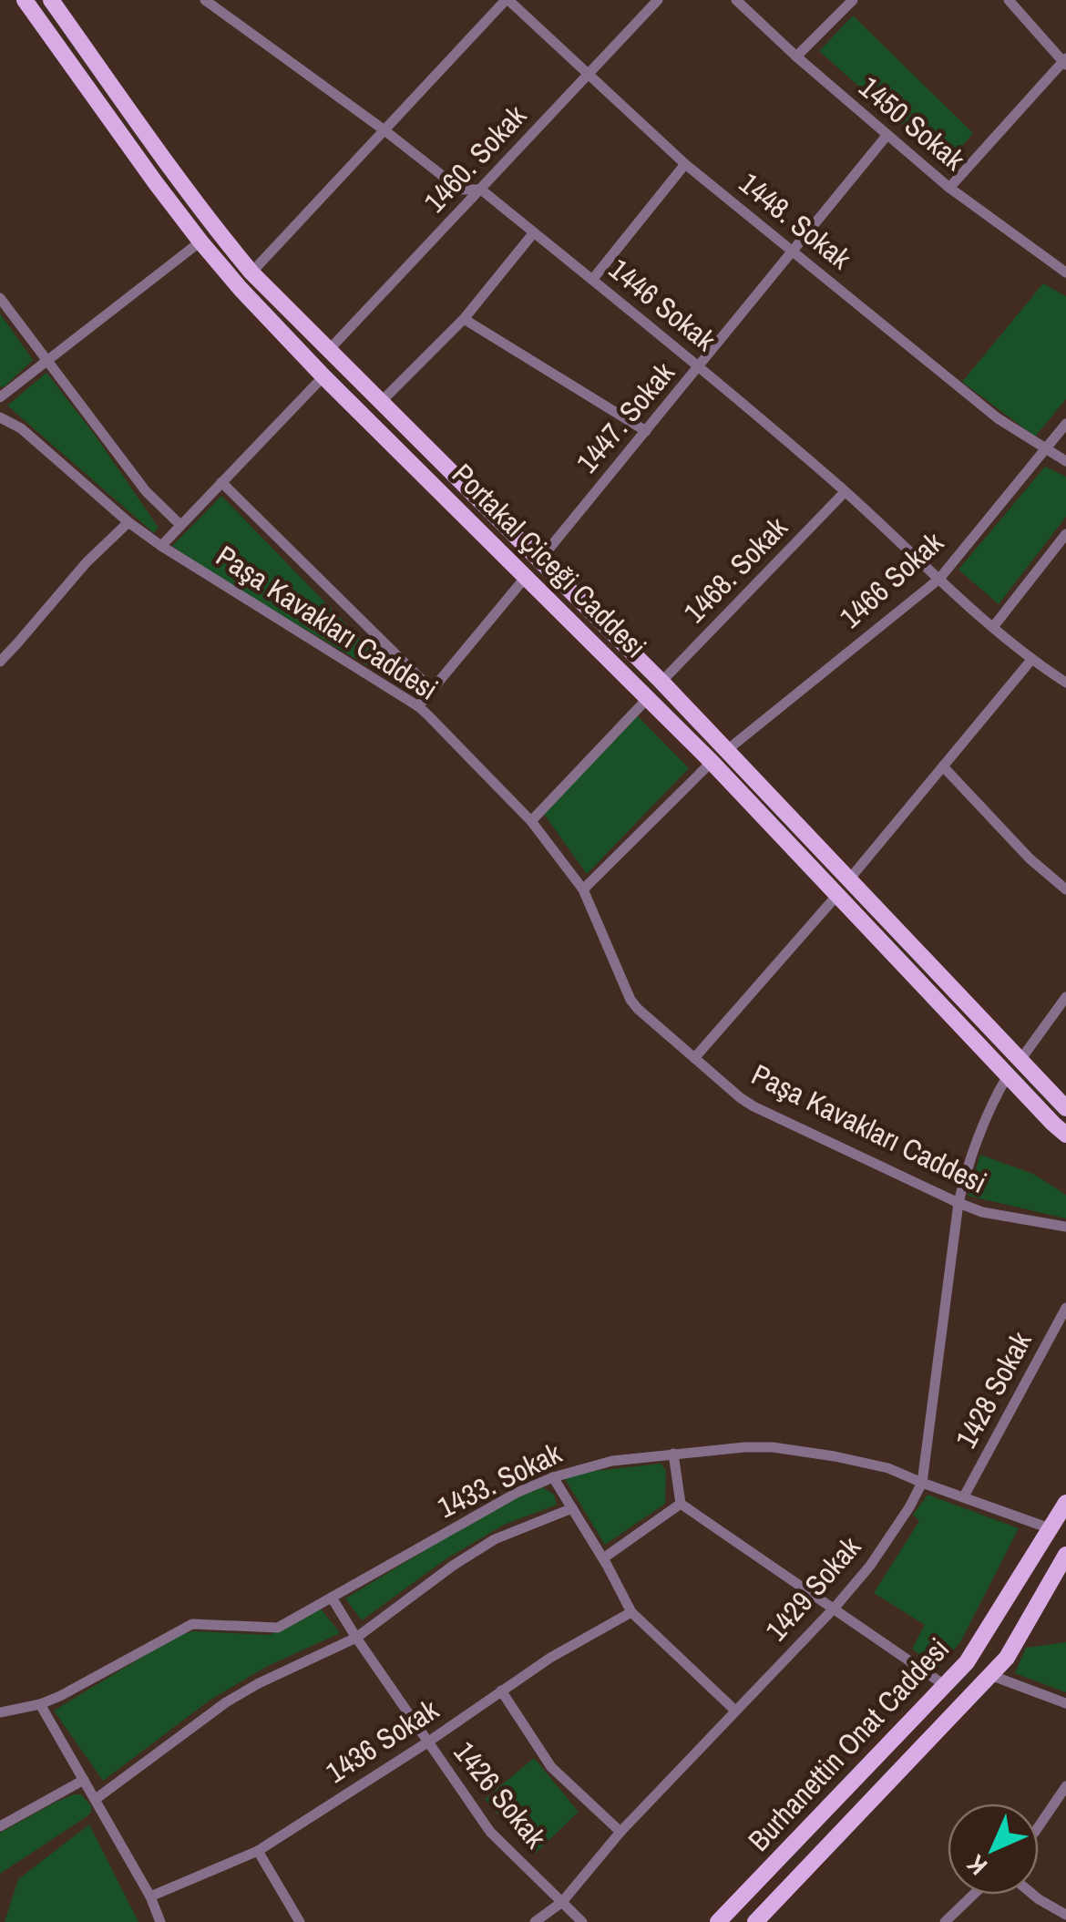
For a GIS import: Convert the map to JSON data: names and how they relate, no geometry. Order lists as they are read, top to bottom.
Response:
{
  "streets": {
    "main road": ["Portakal Çiceği Caddesi", "Burhanettin Onat Caddesi"],
    "street": [
      "1450 Sokak",
      "1460. Sokak",
      "1448. Sokak",
      "1446 Sokak",
      "1447. Sokak",
      "1468. Sokak",
      "1466 Sokak",
      "Paşa Kavakları Caddesi",
      "1428 Sokak",
      "1433. Sokak",
      "1429 Sokak",
      "1436 Sokak",
      "1426 Sokak"
    ]
  },
  "crossings": [
    ["1450 Sokak", "1447. Sokak"],
    ["1460. Sokak", "1448. Sokak"],
    ["1460. Sokak", "1446 Sokak"],
    ["1460. Sokak", "Portakal Çiceği Caddesi"],
    ["1448. Sokak", "1447. Sokak"],
    ["1448. Sokak", "1466 Sokak"],
    ["1446 Sokak", "1447. Sokak"],
    ["1446 Sokak", "1468. Sokak"],
    ["1446 Sokak", "1466 Sokak"],
    ["1447. Sokak", "Portakal Çiceği Caddesi"],
    ["Portakal Çiceği Caddesi", "1468. Sokak"],
    ["Portakal Çiceği Caddesi", "1466 Sokak"],
    ["Portakal Çiceği Caddesi", "1429 Sokak"],
    ["Paşa Kavakları Caddesi", "1429 Sokak"],
    ["1428 Sokak", "1433. Sokak"],
    ["1433. Sokak", "1429 Sokak"],
    ["1433. Sokak", "Burhanettin Onat Caddesi"],
    ["1433. Sokak", "1426 Sokak"],
    ["1429 Sokak", "1426 Sokak"],
    ["1436 Sokak", "1426 Sokak"]
  ],
  "north": "bottom left"
}
